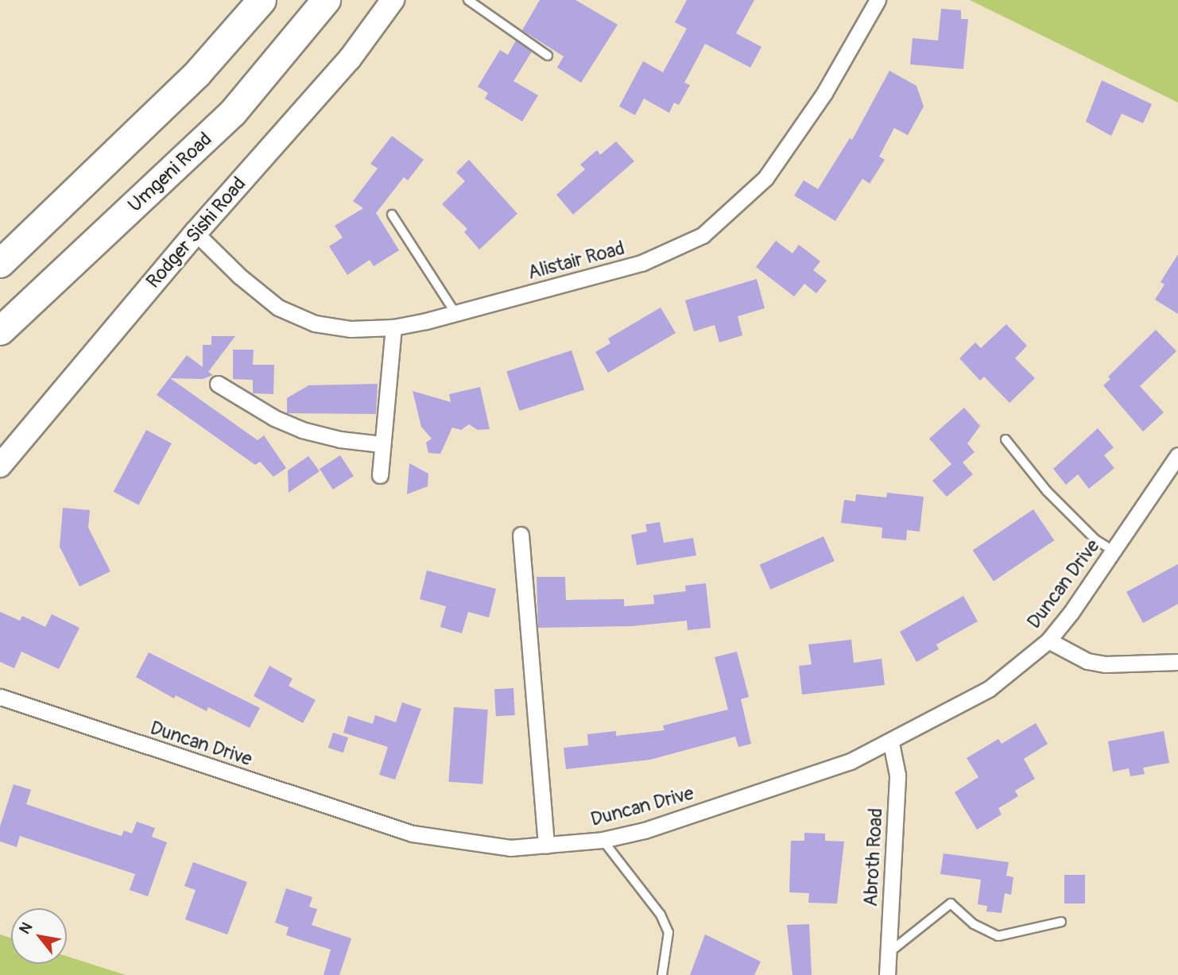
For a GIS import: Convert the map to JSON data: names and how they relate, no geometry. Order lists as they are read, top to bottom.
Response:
{
  "streets": {
    "highway": ["Umgeni Road"],
    "street": [
      "Rodger Sishi Road",
      "Alistair Road",
      "Duncan Drive",
      "Abroth Road"
    ]
  },
  "crossings": [
    ["Rodger Sishi Road", "Alistair Road"],
    ["Duncan Drive", "Abroth Road"]
  ],
  "north": "top left"
}
